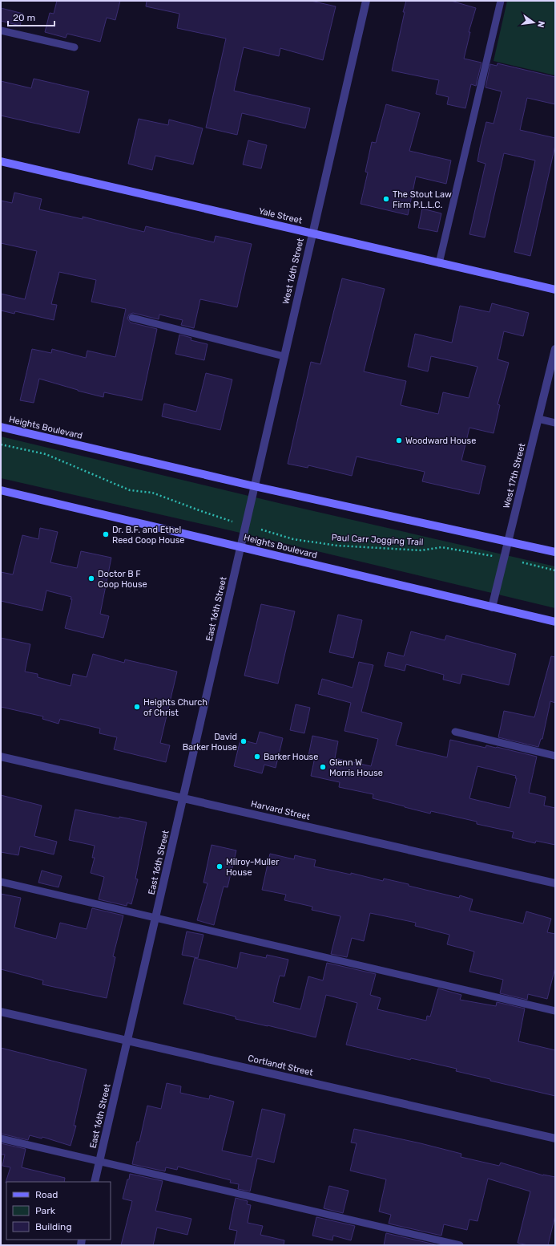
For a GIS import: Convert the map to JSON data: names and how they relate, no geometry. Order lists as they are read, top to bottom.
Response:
{
  "streets": {
    "main road": ["Yale Street", "Heights Boulevard"],
    "street": [
      "West 16th Street",
      "West 17th Street",
      "East 16th Street",
      "Harvard Street",
      "Cortlandt Street"
    ],
    "path": ["Paul Carr Jogging Trail"]
  },
  "crossings": [
    ["Yale Street", "West 16th Street"],
    ["West 16th Street", "Heights Boulevard"],
    ["West 16th Street", "East 16th Street"],
    ["Heights Boulevard", "West 17th Street"],
    ["Heights Boulevard", "East 16th Street"],
    ["East 16th Street", "Harvard Street"],
    ["East 16th Street", "Cortlandt Street"]
  ],
  "places": [
    "The Stout Law Firm P.L.L.C.",
    "Woodward House",
    "Dr. B.F. and Ethel Reed Coop House",
    "Doctor B F Coop House",
    "Heights Church of Christ",
    "David Barker House",
    "Barker House",
    "Glenn W Morris House",
    "Milroy-Muller House"
  ],
  "legend": ["Road", "Park", "Building"],
  "scale_bar": "20 m",
  "north": "right"
}
